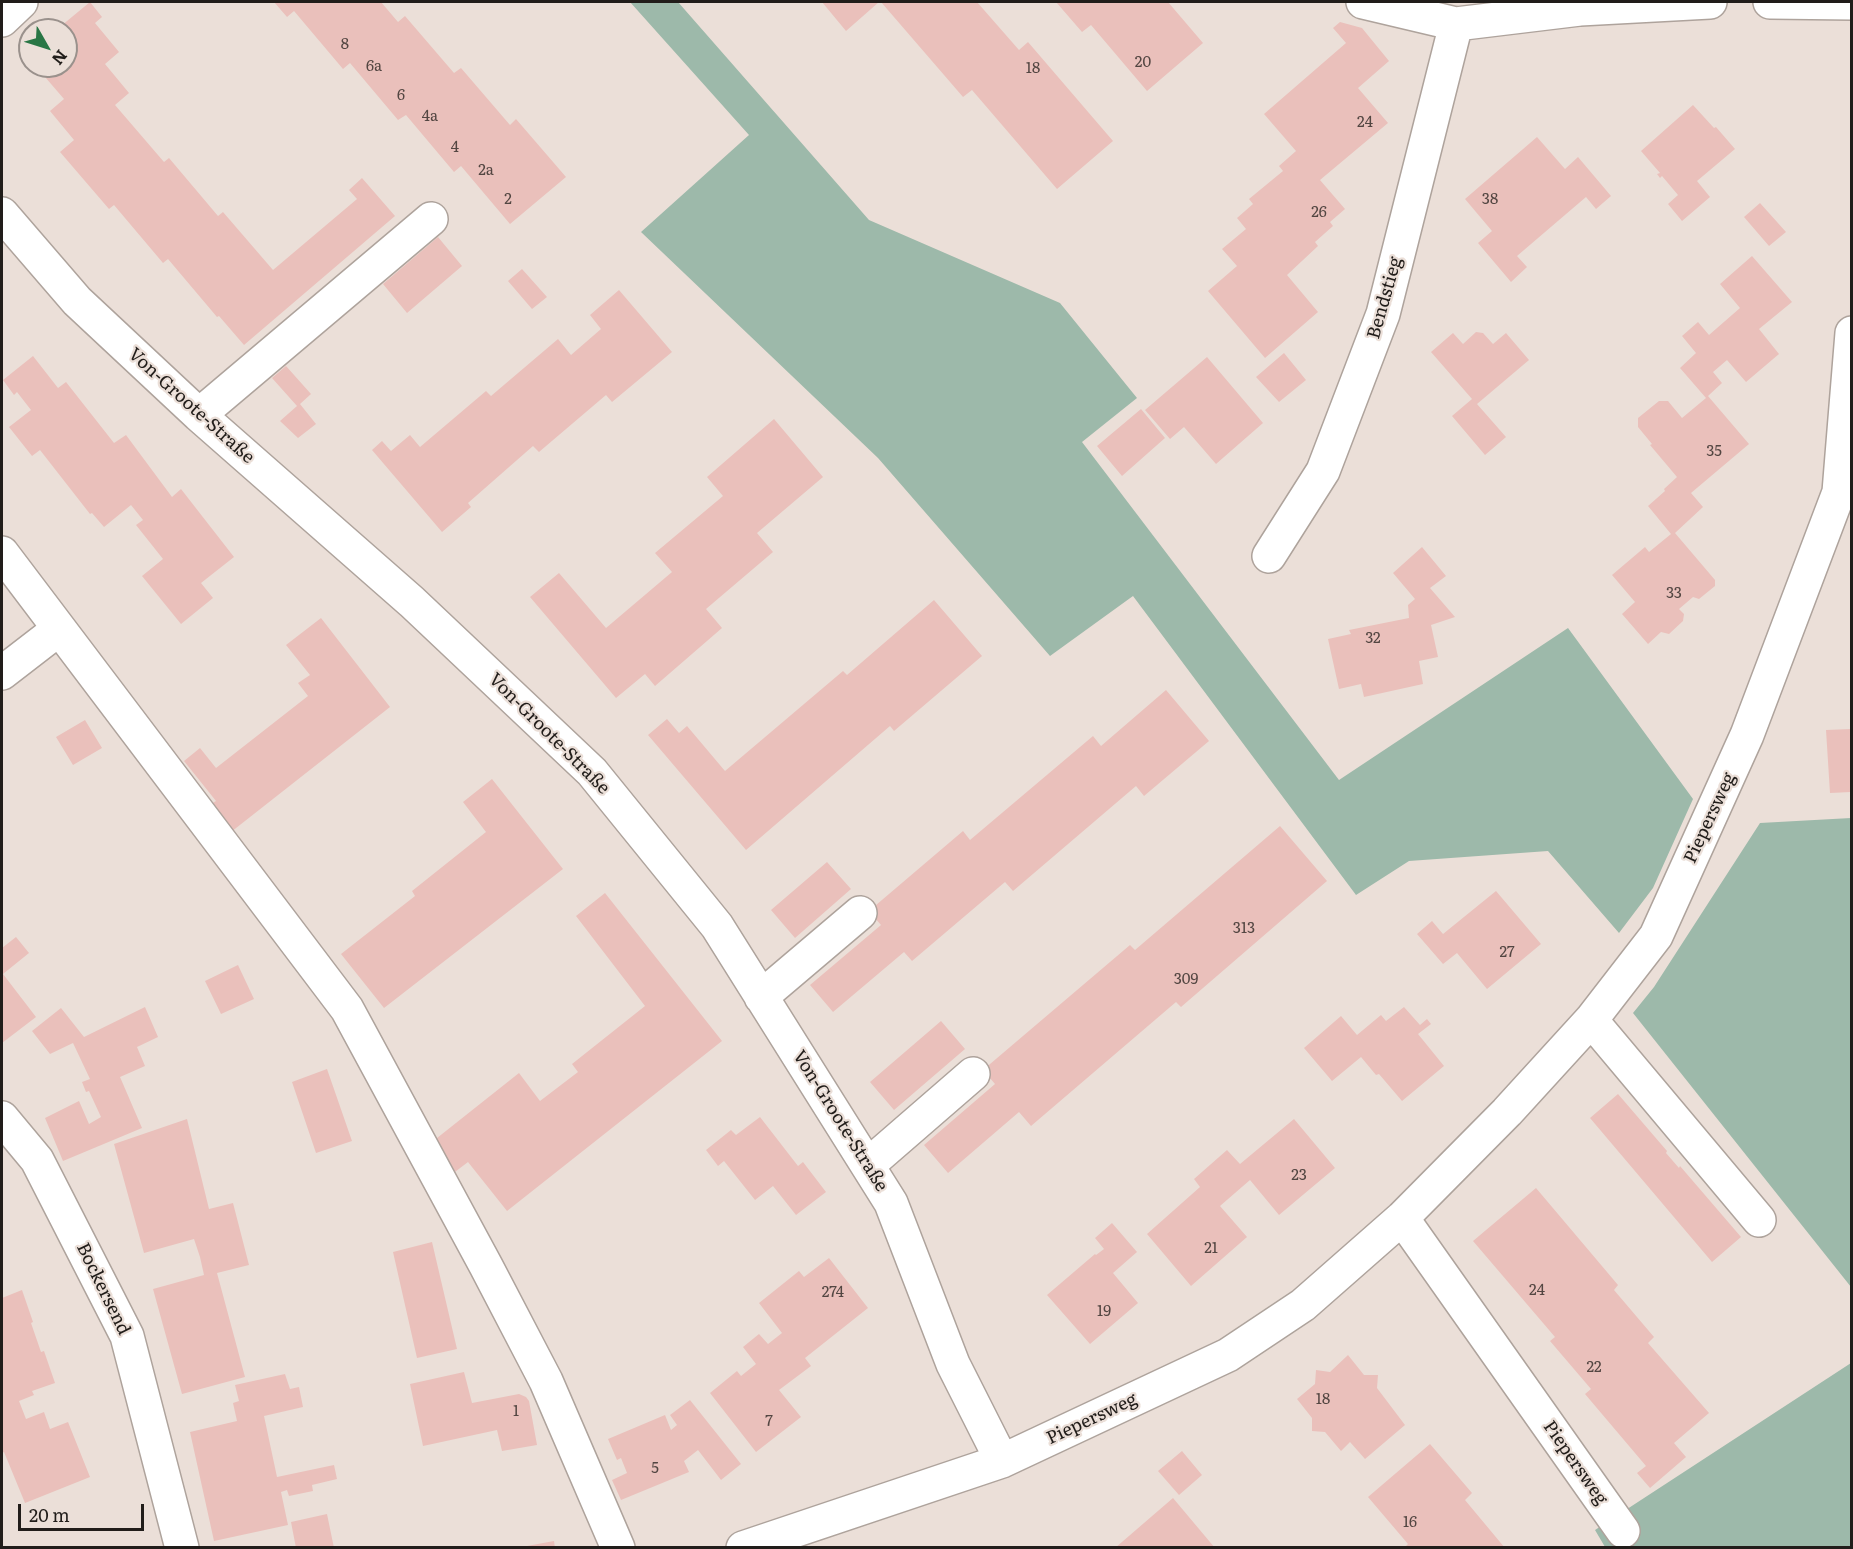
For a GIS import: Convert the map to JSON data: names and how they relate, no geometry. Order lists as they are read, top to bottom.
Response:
{
  "streets": {
    "street": [
      "Bendstieg",
      "Von-Groote-Straße",
      "Piepersweg",
      "Bockersend"
    ]
  },
  "crossings": [
    ["Von-Groote-Straße", "Piepersweg"]
  ],
  "house_numbers": [
    "8",
    "20",
    "6a",
    "18",
    "6",
    "4a",
    "24",
    "4",
    "2a",
    "2",
    "38",
    "26",
    "35",
    "33",
    "32",
    "313",
    "27",
    "309",
    "23",
    "21",
    "24",
    "274",
    "19",
    "22",
    "18",
    "1",
    "7",
    "5",
    "16"
  ],
  "scale_bar": "20 m",
  "north": "bottom right"
}
